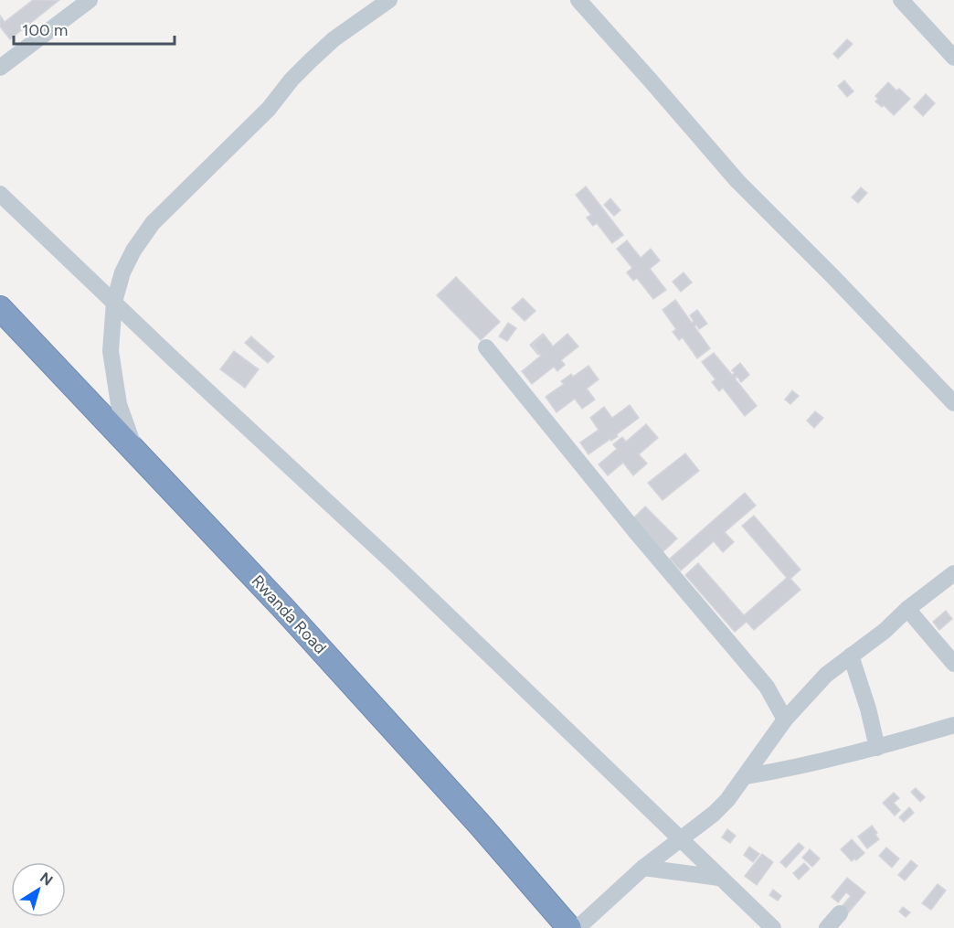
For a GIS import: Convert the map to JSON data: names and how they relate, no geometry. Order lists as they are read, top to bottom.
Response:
{
  "streets": {
    "highway": ["Rwanda Road"]
  },
  "scale_bar": "100 m",
  "north": "top right"
}
